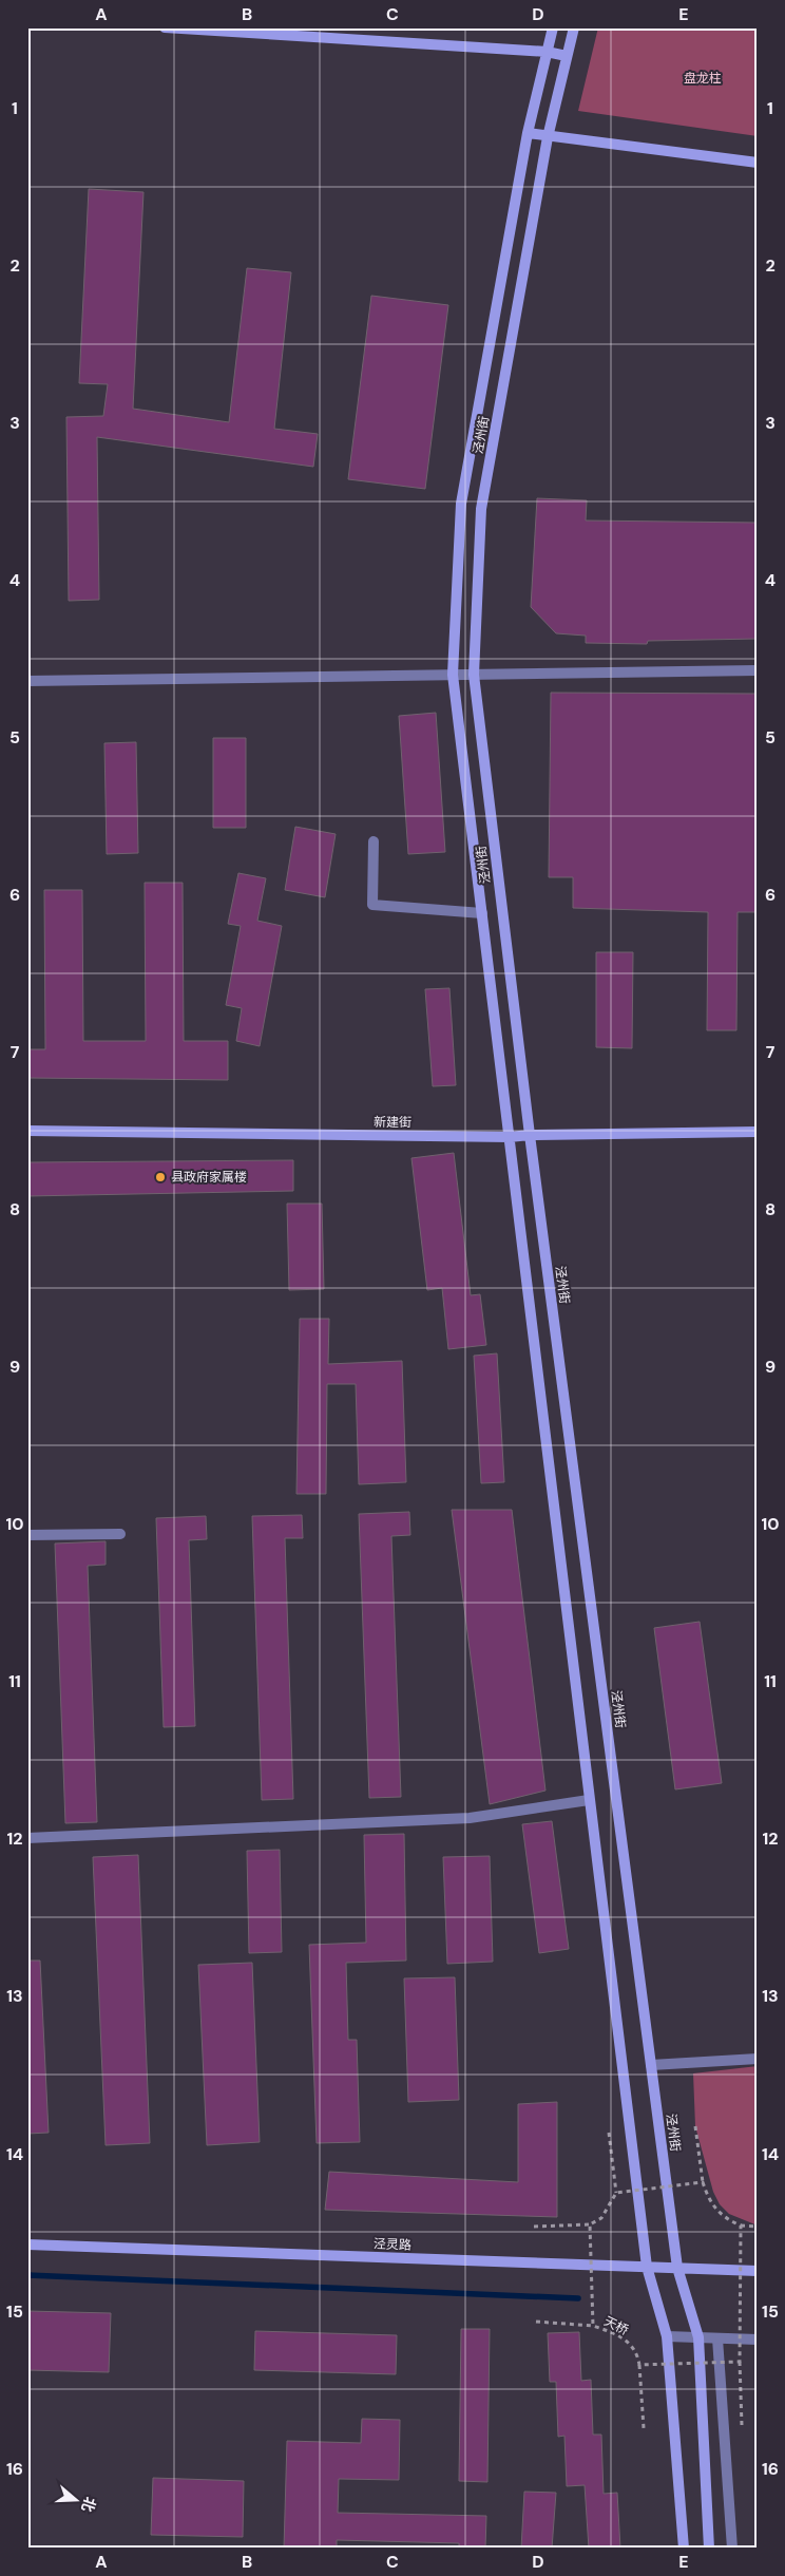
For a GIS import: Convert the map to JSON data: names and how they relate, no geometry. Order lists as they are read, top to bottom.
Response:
{
  "streets": {
    "main road": ["泾州街", "新建街", "泾灵路"],
    "path": ["天桥"]
  },
  "crossings": [
    ["泾州街", "新建街"],
    ["泾州街", "泾灵路"]
  ],
  "parks": ["盘龙柱"],
  "places": ["县政府家属楼"],
  "north": "right",
  "grid": {
    "columns": [
      "A",
      "B",
      "C",
      "D",
      "E"
    ],
    "rows": [
      "1",
      "2",
      "3",
      "4",
      "5",
      "6",
      "7",
      "8",
      "9",
      "10",
      "11",
      "12",
      "13",
      "14",
      "15",
      "16"
    ]
  }
}
